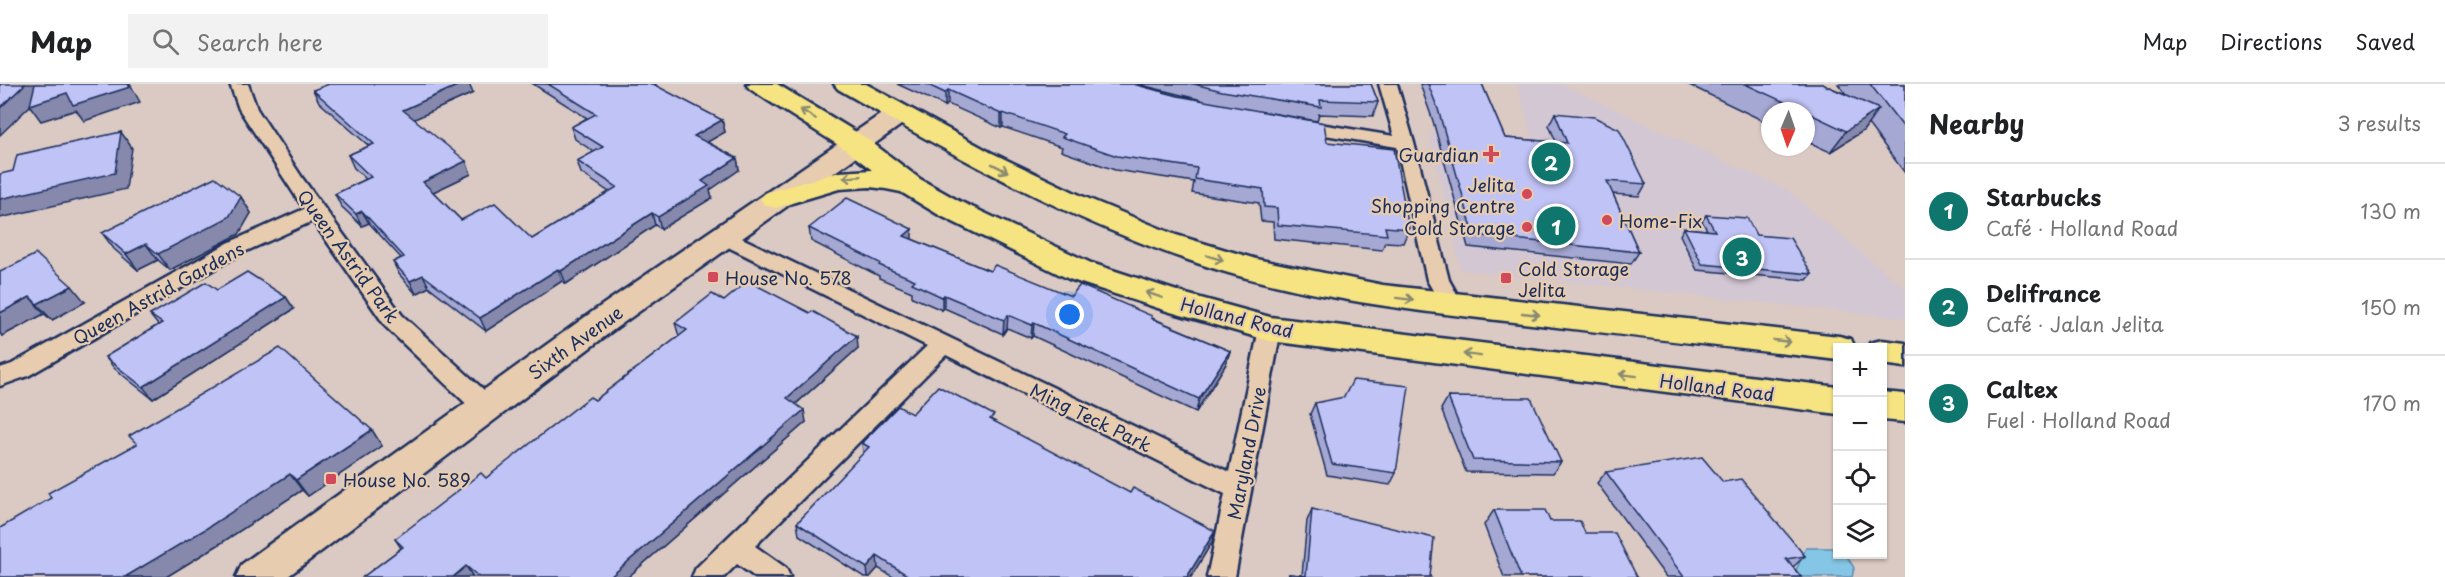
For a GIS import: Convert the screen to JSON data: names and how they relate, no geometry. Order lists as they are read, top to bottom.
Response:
{
  "streets": {
    "main road": ["Holland Road", "Sixth Avenue"],
    "street": [
      "Queen Astrid Park",
      "Queen Astrid Gardens",
      "Ming Teck Park",
      "Maryland Drive"
    ]
  },
  "crossings": [
    ["Queen Astrid Park", "Queen Astrid Gardens"],
    ["Queen Astrid Park", "Sixth Avenue"],
    ["Holland Road", "Sixth Avenue"],
    ["Holland Road", "Maryland Drive"],
    ["Sixth Avenue", "Ming Teck Park"],
    ["Ming Teck Park", "Maryland Drive"]
  ],
  "places": {
    "health": ["Guardian"],
    "other": ["Jelita Shopping Centre", "Home-Fix", "Cold Storage"],
    "transit": ["House No. 578", "Cold Storage Jelita", "House No. 589"]
  },
  "north": "bottom",
  "page": {
    "header": "Map",
    "search": "Search here",
    "nav": ["Map", "Directions", "Saved"],
    "heading": ["Nearby", "3 results"],
    "pins": ["2", "1", "3"],
    "list": [
      {
        "mark": "1",
        "name": "Starbucks",
        "note": "Café · Holland Road",
        "value": "130 m"
      },
      {
        "mark": "2",
        "name": "Delifrance",
        "note": "Café · Jalan Jelita",
        "value": "150 m"
      },
      {
        "mark": "3",
        "name": "Caltex",
        "note": "Fuel · Holland Road",
        "value": "170 m"
      }
    ],
    "map_buttons": ["+", "−"]
  }
}
